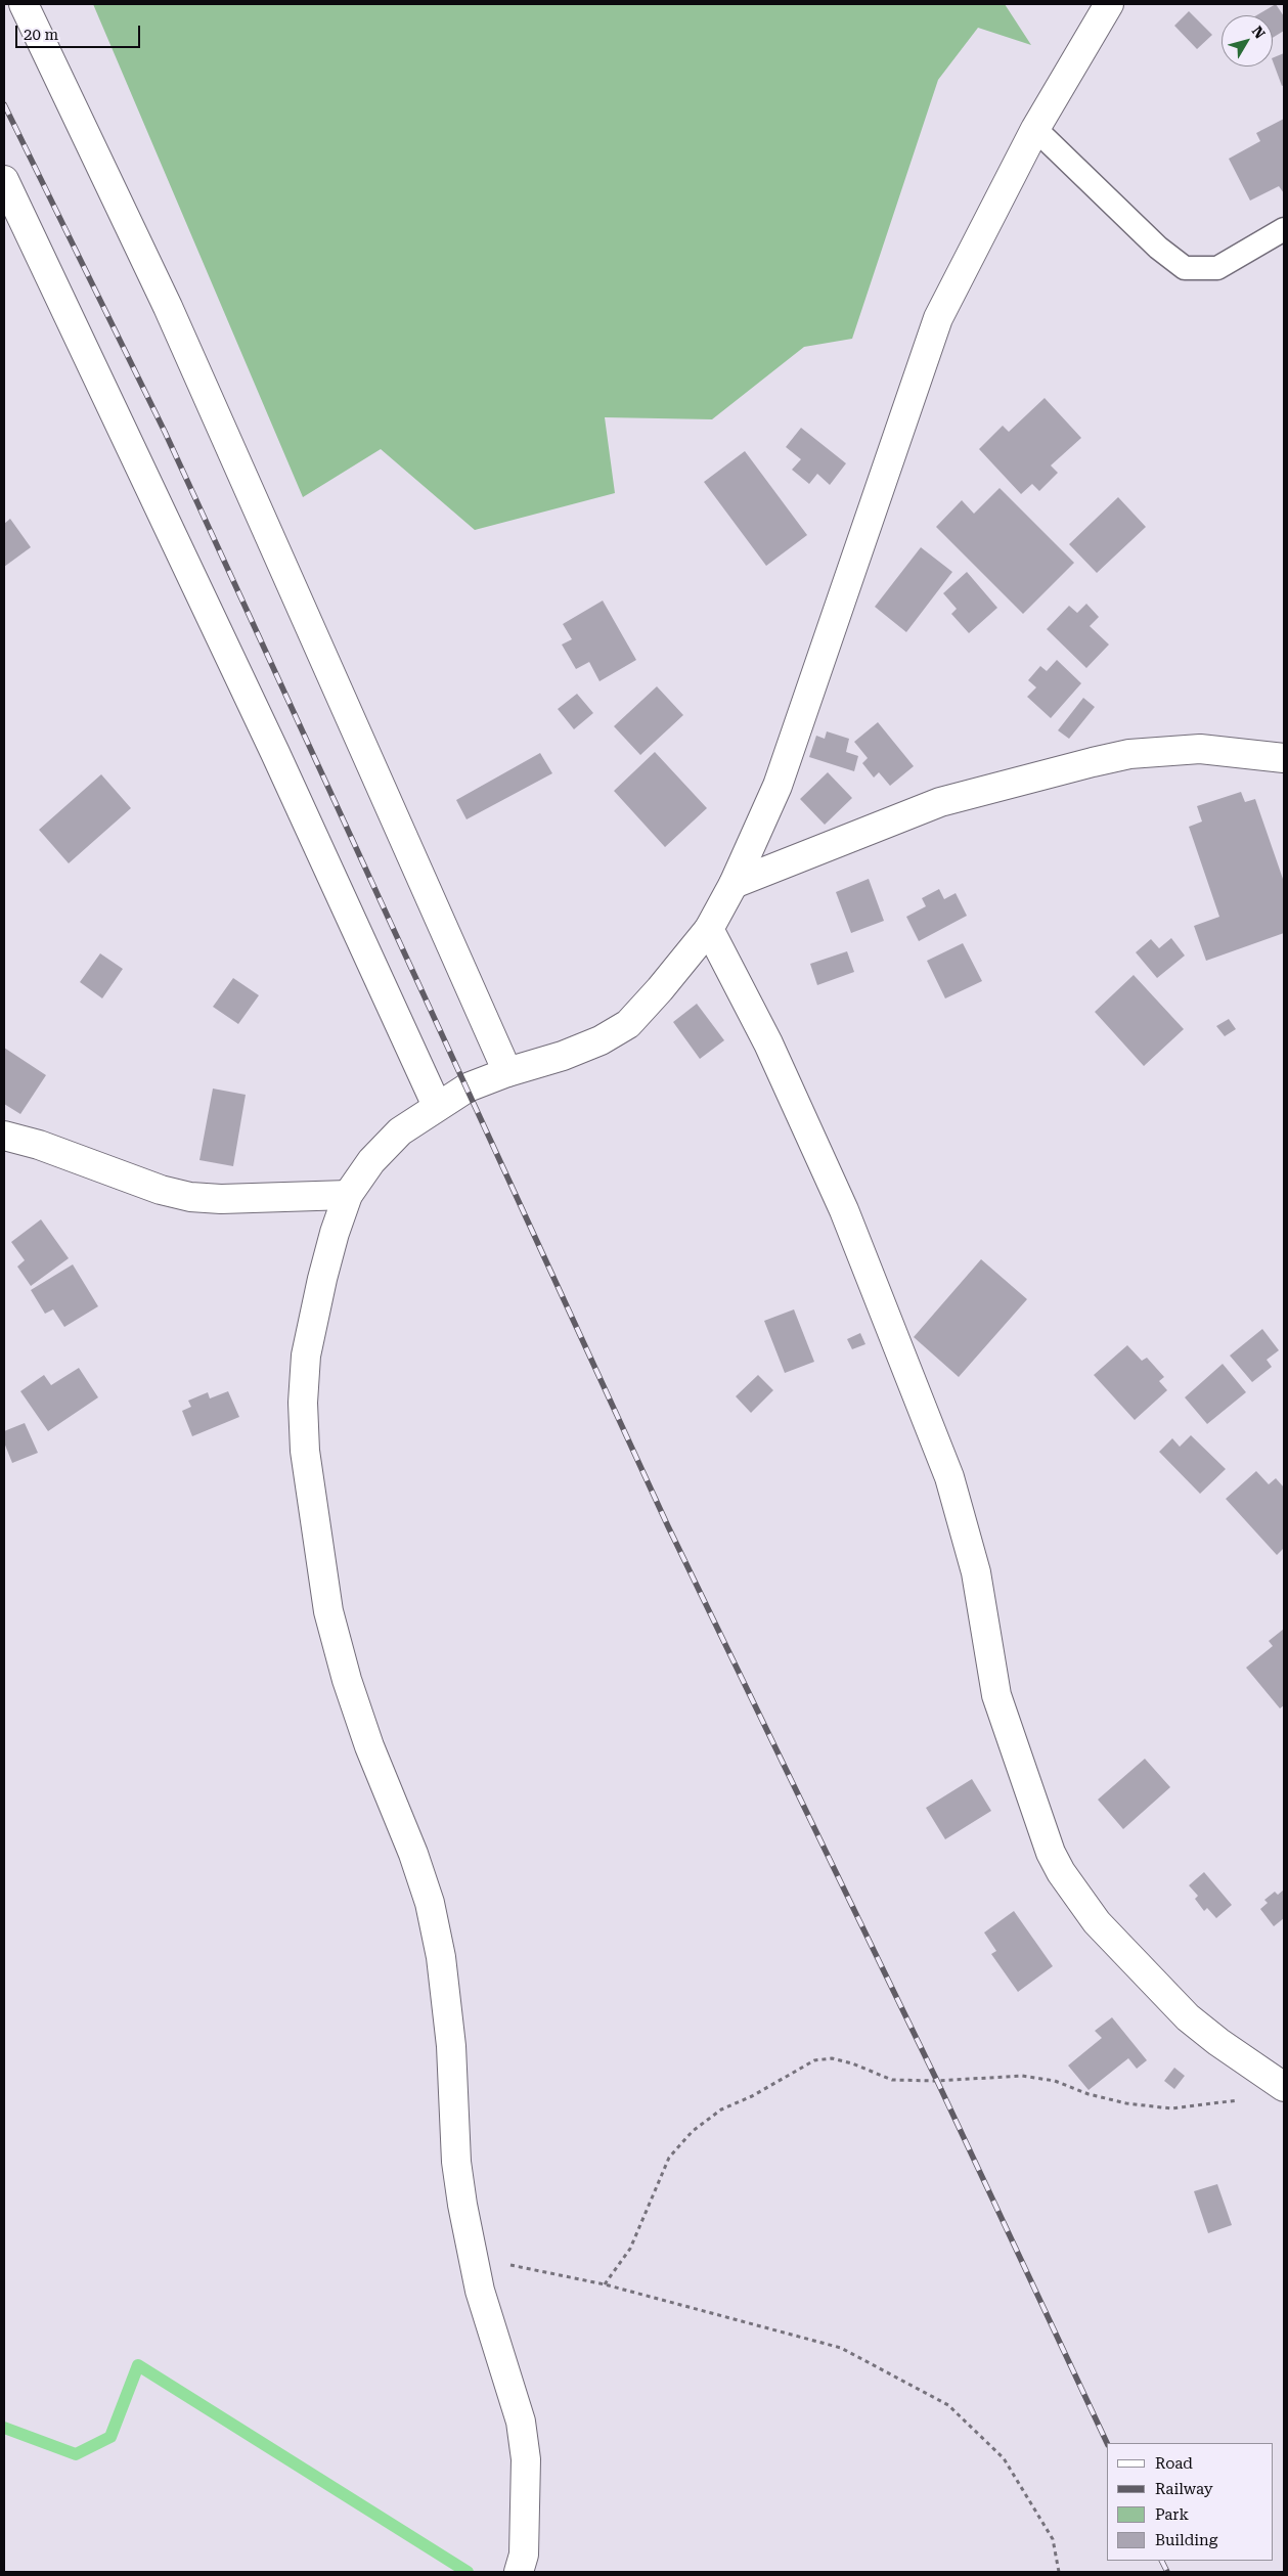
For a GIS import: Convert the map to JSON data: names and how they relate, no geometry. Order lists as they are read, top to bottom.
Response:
{
  "legend": [
    "Road",
    "Railway",
    "Park",
    "Building"
  ],
  "scale_bar": "20 m",
  "north": "top right"
}
